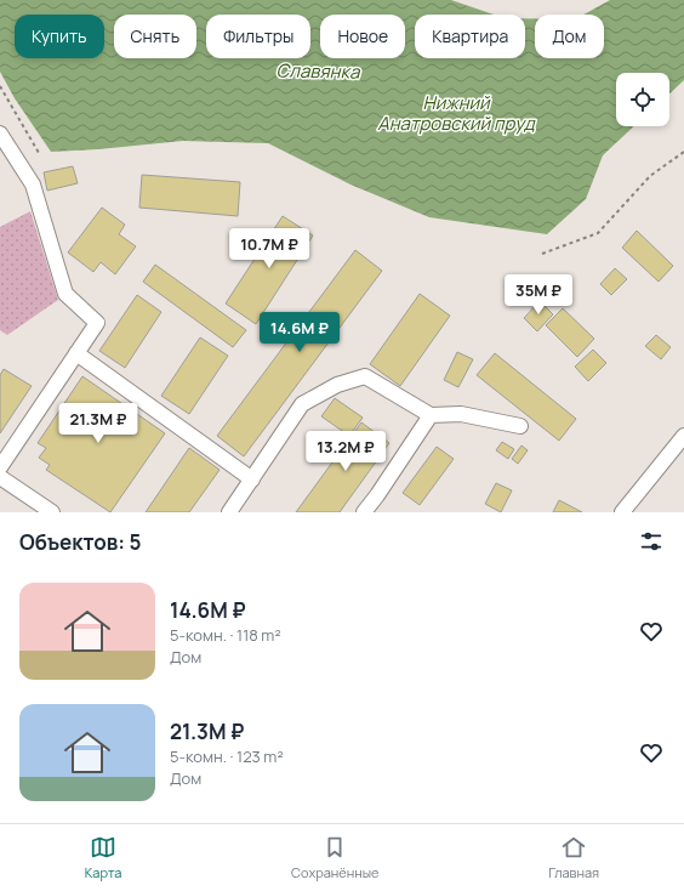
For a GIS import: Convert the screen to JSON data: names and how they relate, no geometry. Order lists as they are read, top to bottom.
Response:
{
  "water": ["Славянка", "Нижний Анатровский пруд"],
  "page": {
    "chip": [
      "Купить",
      "Снять",
      "Фильтры",
      "Новое",
      "Квартира",
      "Дом"
    ],
    "price": [
      "10.7M ₽",
      "35M ₽",
      "14.6M ₽",
      "21.3M ₽",
      "13.2M ₽"
    ],
    "heading": "Объектов: 5",
    "list": [
      {
        "name": "14.6M ₽",
        "note": "5-комн. · 118 m² · Дом"
      },
      {
        "name": "21.3M ₽",
        "note": "5-комн. · 123 m² · Дом"
      }
    ],
    "tabs": ["Карта", "Сохранённые", "Главная"]
  }
}
